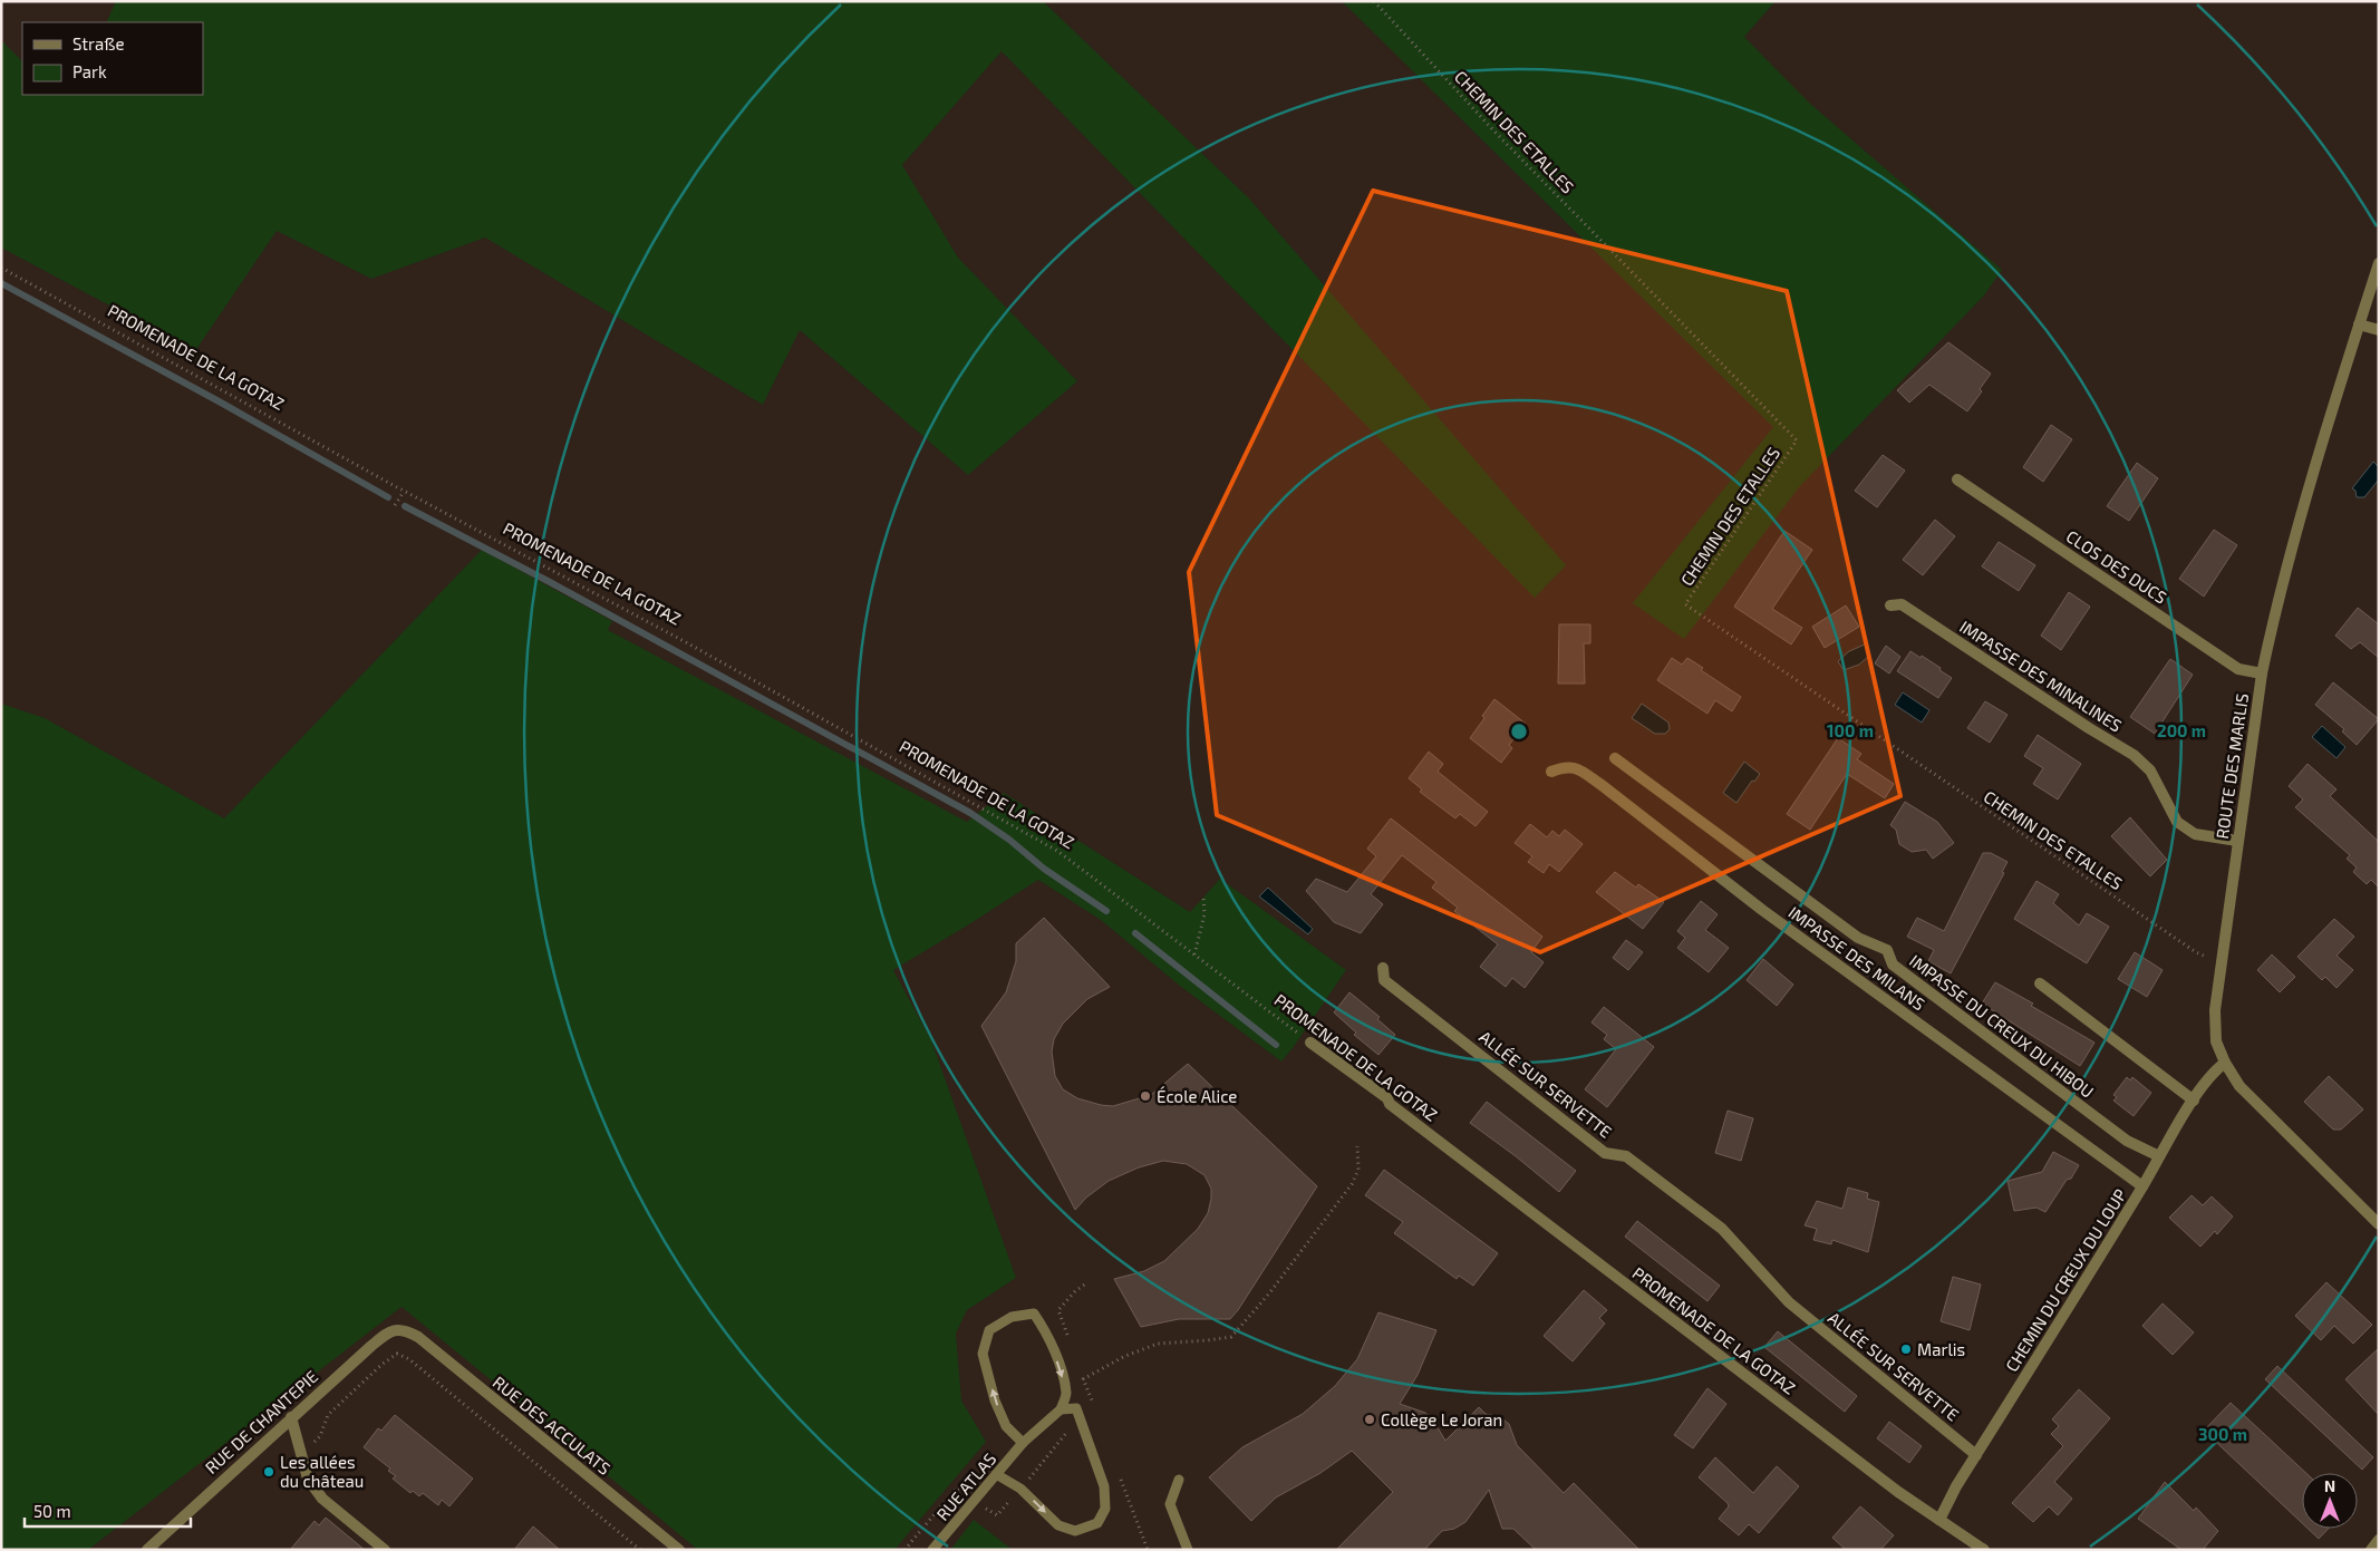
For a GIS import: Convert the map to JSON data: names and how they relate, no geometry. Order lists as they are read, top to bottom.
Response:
{
  "streets": {
    "street": [
      "PROMENADE DE LA GOTAZ",
      "CLOS DES DUCS",
      "IMPASSE DES MINALINES",
      "ROUTE DES MARLIS",
      "IMPASSE DES MILANS",
      "IMPASSE DU CREUX DU HIBOU",
      "ALLÉE SUR SERVETTE",
      "CHEMIN DU CREUX DU LOUP",
      "RUE DE CHANTEPIE",
      "RUE DES ACCULATS"
    ],
    "lane": ["RUE ATLAS"],
    "path": ["CHEMIN DES ETALLES"]
  },
  "crossings": [
    ["CHEMIN DES ETALLES", "ROUTE DES MARLIS"],
    ["PROMENADE DE LA GOTAZ", "CHEMIN DU CREUX DU LOUP"],
    ["CLOS DES DUCS", "ROUTE DES MARLIS"],
    ["IMPASSE DES MINALINES", "ROUTE DES MARLIS"],
    ["ROUTE DES MARLIS", "CHEMIN DU CREUX DU LOUP"],
    ["IMPASSE DES MILANS", "CHEMIN DU CREUX DU LOUP"],
    ["IMPASSE DU CREUX DU HIBOU", "CHEMIN DU CREUX DU LOUP"],
    ["ALLÉE SUR SERVETTE", "CHEMIN DU CREUX DU LOUP"],
    ["RUE DE CHANTEPIE", "RUE DES ACCULATS"]
  ],
  "places": [
    "École Alice",
    "Marlis",
    "Collège Le Joran",
    "Les allées du château"
  ],
  "legend": ["Straße", "Park"],
  "scale_bar": "50 m",
  "north": "top",
  "rings": ["100 m", "200 m", "300 m"]
}
